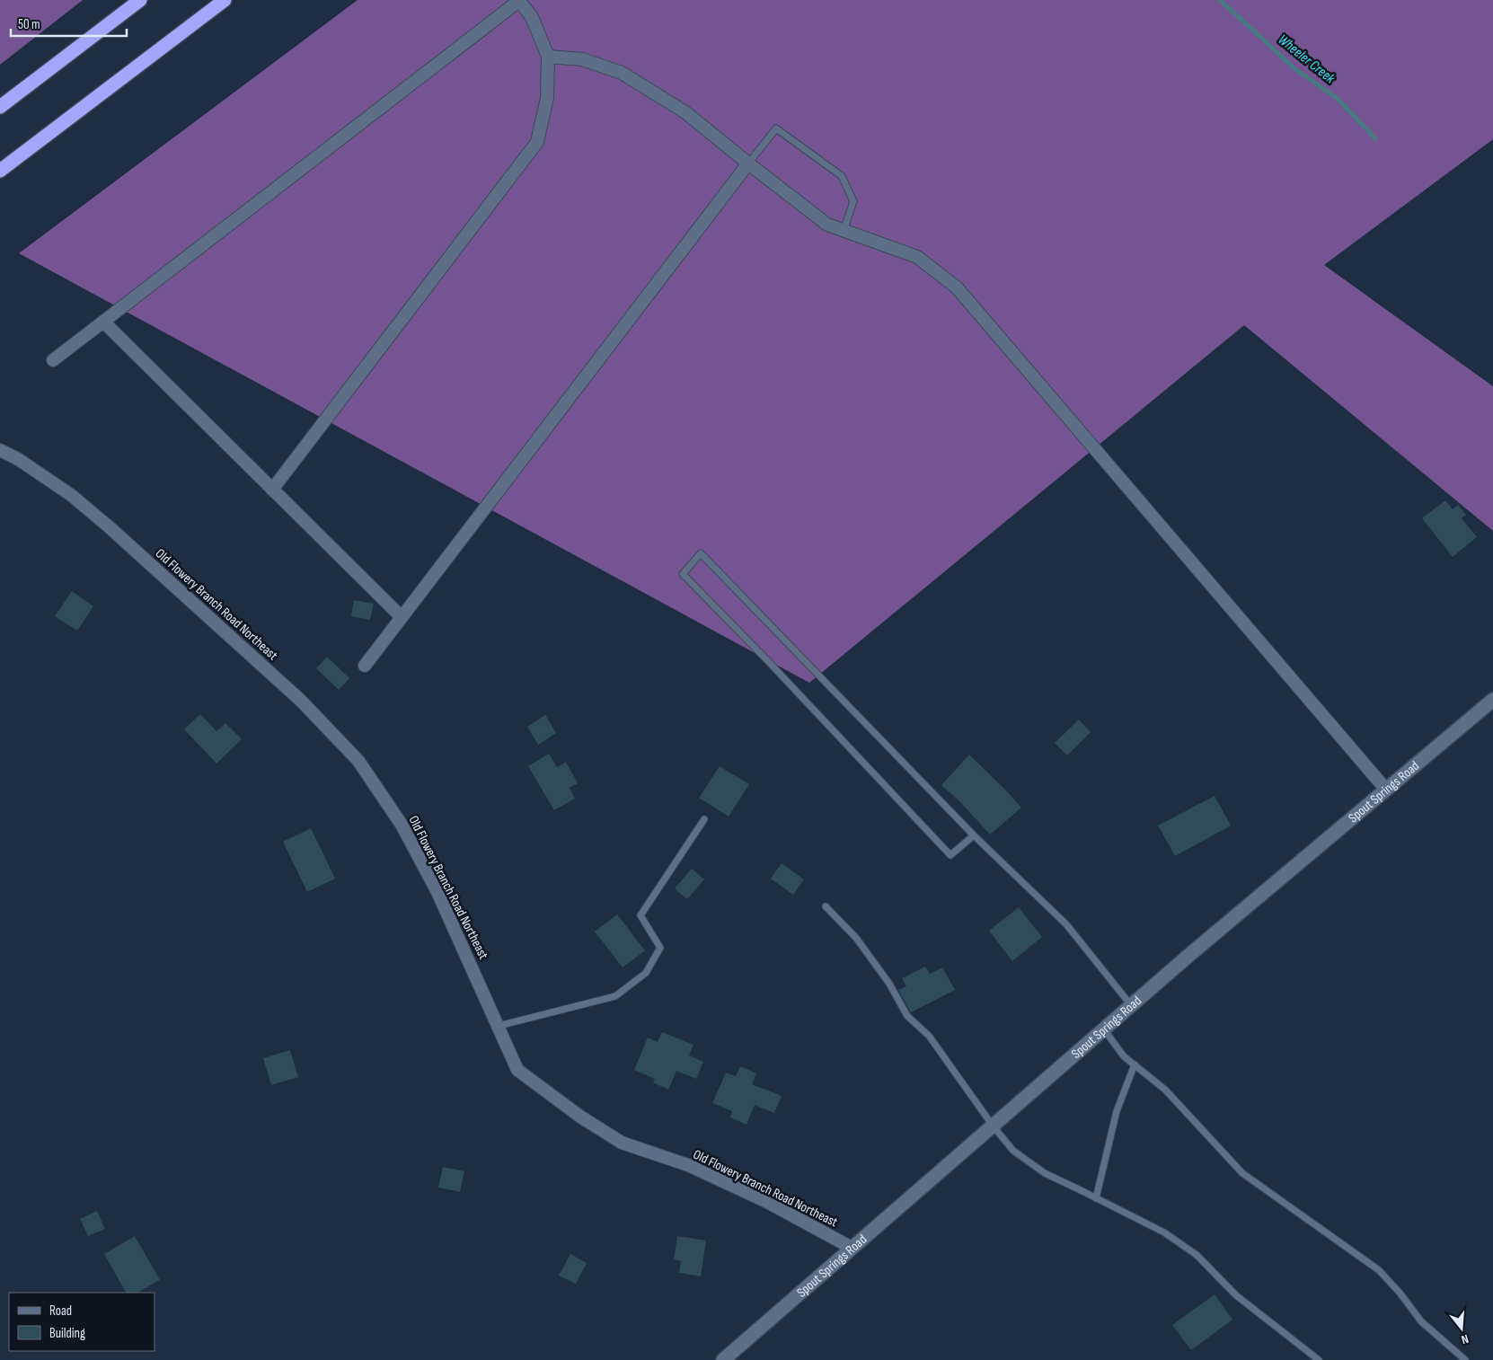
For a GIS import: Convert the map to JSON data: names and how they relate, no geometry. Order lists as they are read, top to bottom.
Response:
{
  "streets": {
    "street": ["Old Flowery Branch Road Northeast", "Spout Springs Road"]
  },
  "crossings": [
    ["Old Flowery Branch Road Northeast", "Spout Springs Road"]
  ],
  "water": ["Wheeler Creek"],
  "legend": ["Road", "Building"],
  "scale_bar": "50 m",
  "north": "bottom"
}
